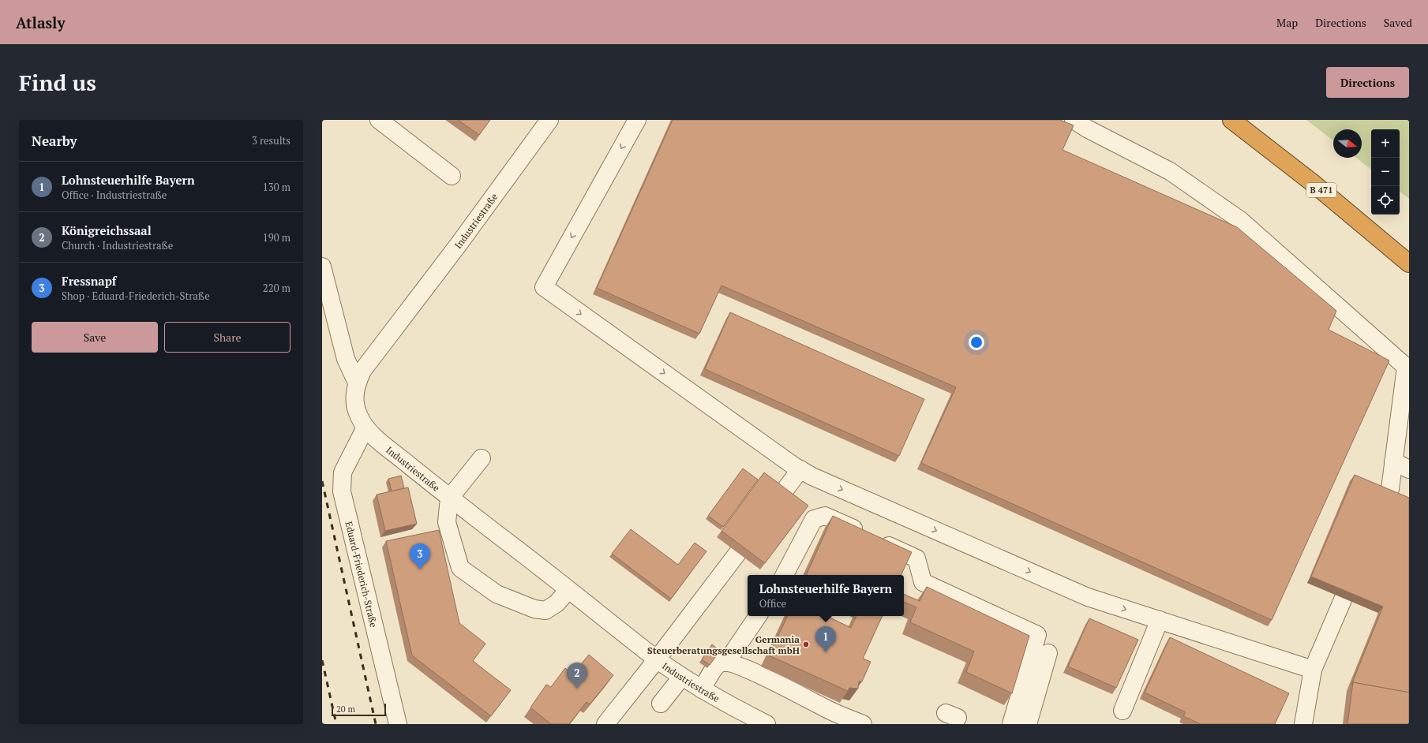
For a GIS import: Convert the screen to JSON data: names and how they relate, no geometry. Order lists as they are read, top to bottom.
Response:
{
  "streets": {
    "highway": ["B 471"],
    "street": ["Industriestraße", "Eduard-Friederich-Straße"]
  },
  "crossings": [
    ["Industriestraße", "Eduard-Friederich-Straße"]
  ],
  "places": ["Germania Steuerberatungsgesellschaft mbH"],
  "scale_bar": "20 m",
  "north": "right",
  "page": {
    "header": "Atlasly",
    "nav": ["Map", "Directions", "Saved"],
    "buttons": [
      "Directions",
      ["Save", "Share"]
    ],
    "title": "Find us",
    "heading": ["Nearby", "3 results"],
    "map_buttons": ["+", "−"],
    "list": [
      {
        "mark": "1",
        "name": "Lohnsteuerhilfe Bayern",
        "note": "Office · Industriestraße",
        "value": "130 m"
      },
      {
        "mark": "2",
        "name": "Königreichssaal",
        "note": "Church · Industriestraße",
        "value": "190 m"
      },
      {
        "mark": "3",
        "name": "Fressnapf",
        "note": "Shop · Eduard-Friederich-Straße",
        "value": "220 m"
      }
    ],
    "pins": ["3", "1", "2"],
    "popup": ["Lohnsteuerhilfe Bayern", "Office"],
    "scale": "20 m"
  }
}
